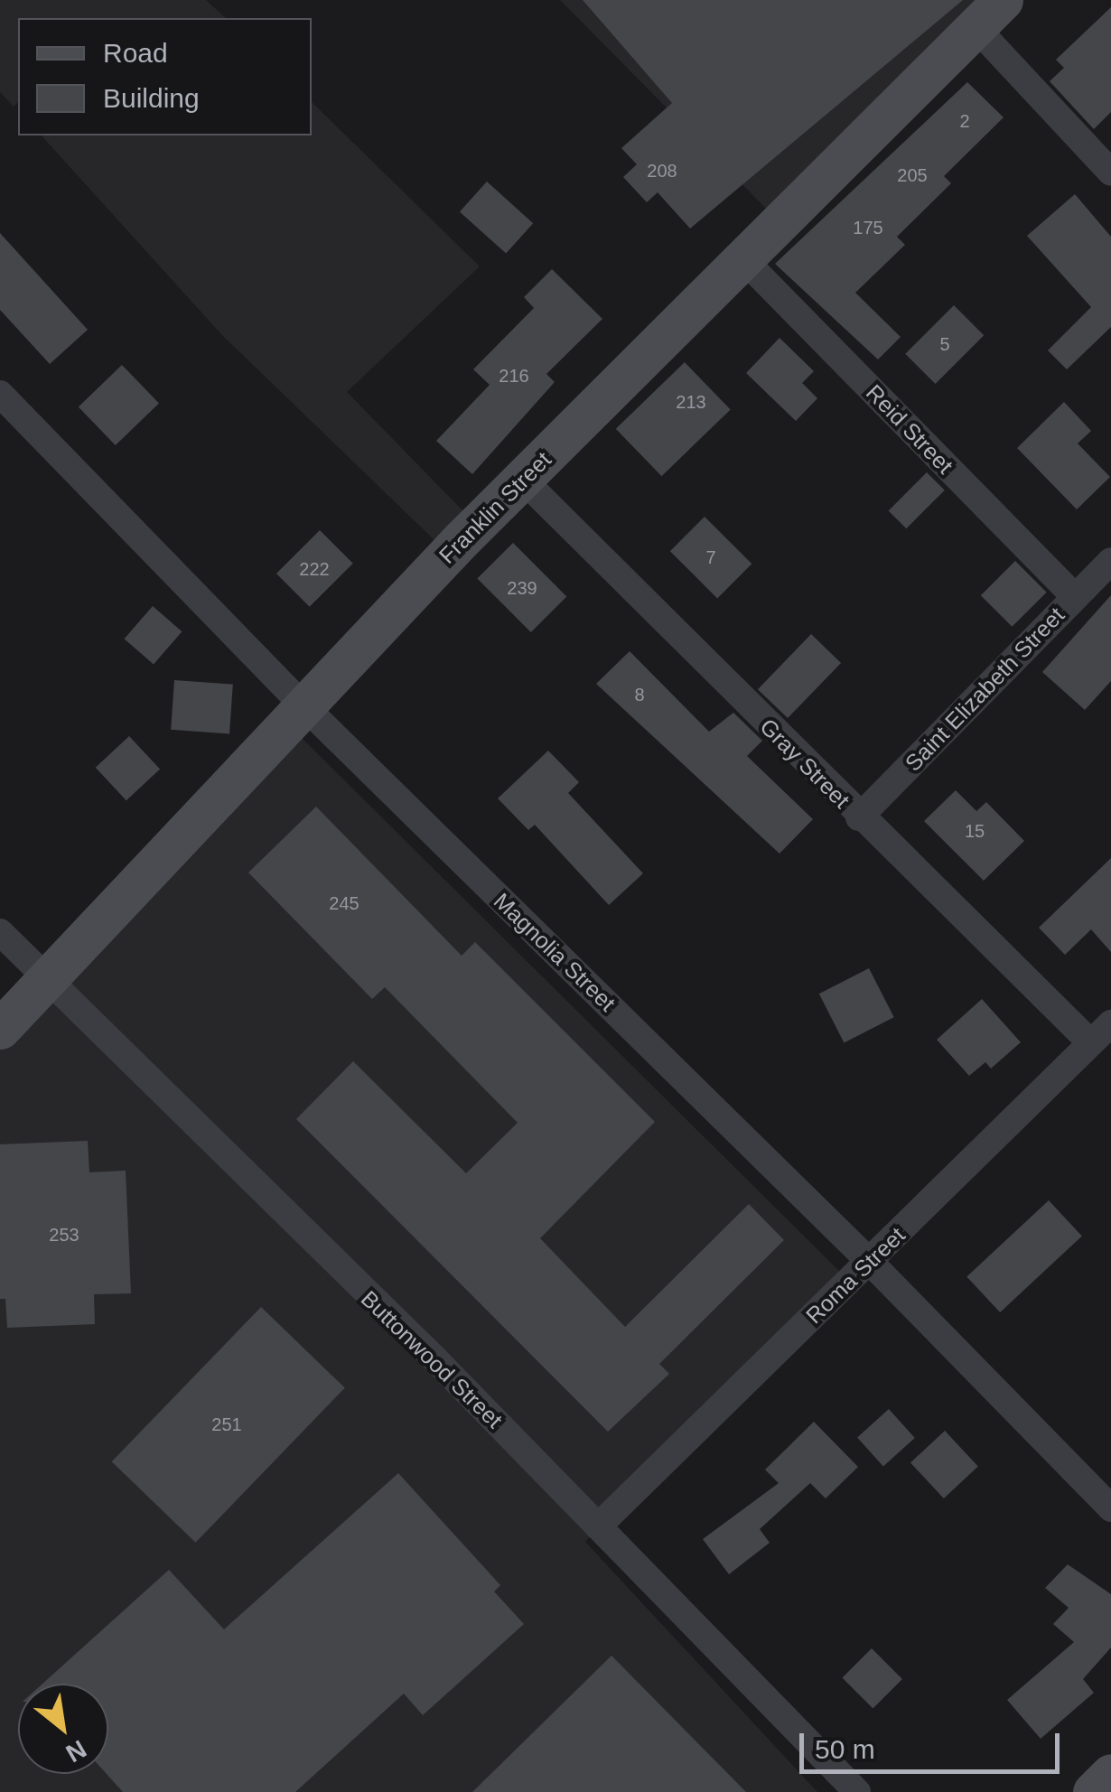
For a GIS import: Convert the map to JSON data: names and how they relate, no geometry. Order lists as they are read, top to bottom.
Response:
{
  "streets": {
    "street": [
      "Reid Street",
      "Franklin Street",
      "Saint Elizabeth Street",
      "Gray Street",
      "Magnolia Street",
      "Roma Street",
      "Buttonwood Street"
    ]
  },
  "crossings": [
    ["Reid Street", "Franklin Street"],
    ["Reid Street", "Saint Elizabeth Street"],
    ["Franklin Street", "Gray Street"],
    ["Franklin Street", "Magnolia Street"],
    ["Franklin Street", "Buttonwood Street"],
    ["Saint Elizabeth Street", "Gray Street"],
    ["Gray Street", "Roma Street"],
    ["Magnolia Street", "Roma Street"],
    ["Roma Street", "Buttonwood Street"]
  ],
  "house_numbers": [
    "2",
    "208",
    "205",
    "175",
    "5",
    "216",
    "213",
    "7",
    "222",
    "239",
    "8",
    "15",
    "245",
    "253",
    "251"
  ],
  "legend": ["Road", "Building"],
  "scale_bar": "50 m",
  "north": "bottom right"
}
